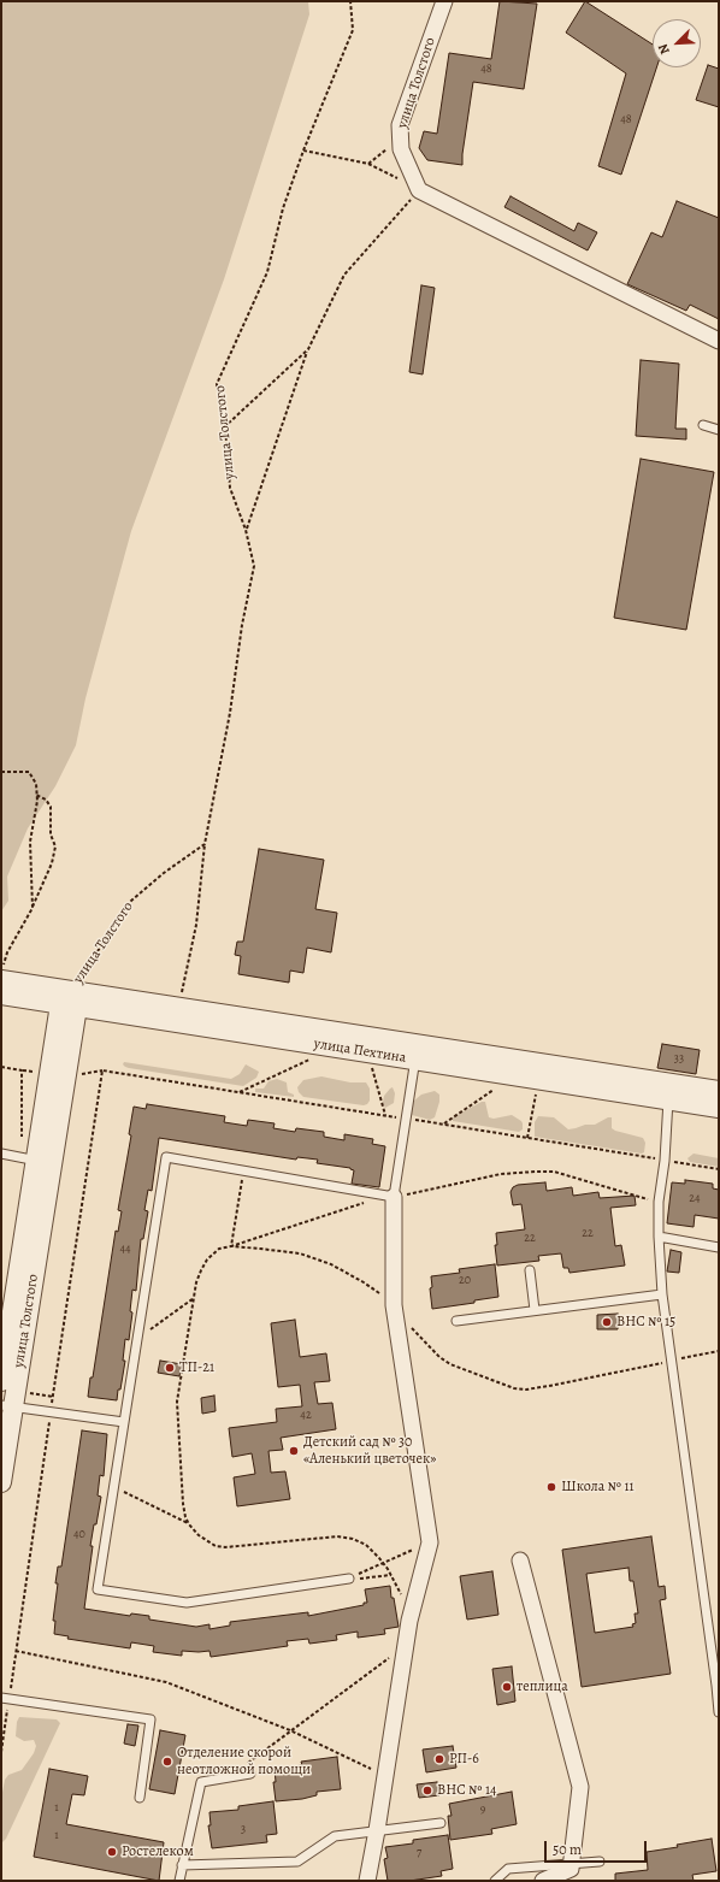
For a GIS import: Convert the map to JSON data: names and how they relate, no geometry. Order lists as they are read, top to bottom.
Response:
{
  "streets": {
    "street": ["улица Толстого", "улица Пехтина"]
  },
  "crossings": [
    ["улица Толстого", "улица Пехтина"]
  ],
  "places": [
    "ВНС № 15",
    "ТП-21",
    "Детский сад № 30 «Аленький цветочек»",
    "Школа № 11",
    "теплица",
    "РП-6",
    "Отделение скорой неотложной помощи",
    "ВНС № 14",
    "Ростелеком"
  ],
  "house_numbers": [
    "48",
    "48",
    "33",
    "24",
    "22",
    "22",
    "44",
    "20",
    "42",
    "40",
    "1",
    "9",
    "3",
    "1",
    "7"
  ],
  "scale_bar": "50 m",
  "north": "bottom left"
}
